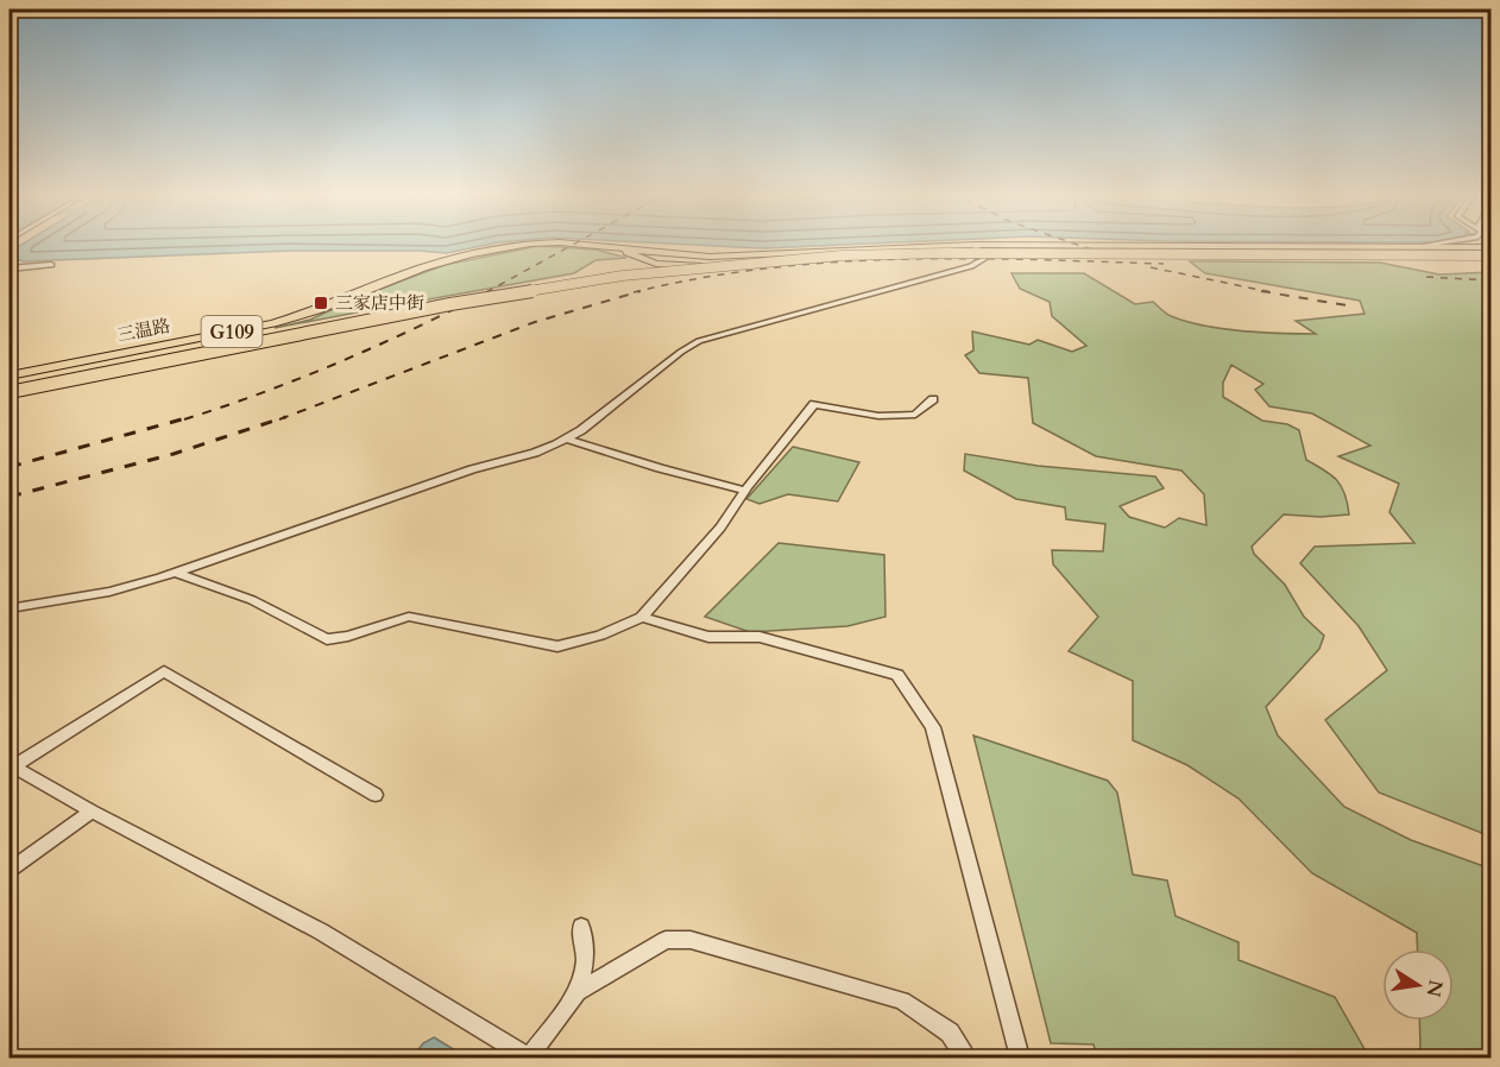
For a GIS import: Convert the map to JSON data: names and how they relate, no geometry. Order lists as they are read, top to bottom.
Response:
{
  "streets": {
    "highway": ["三温路", "G109"]
  },
  "places": {
    "transit": ["三家店中街"]
  },
  "north": "right"
}
